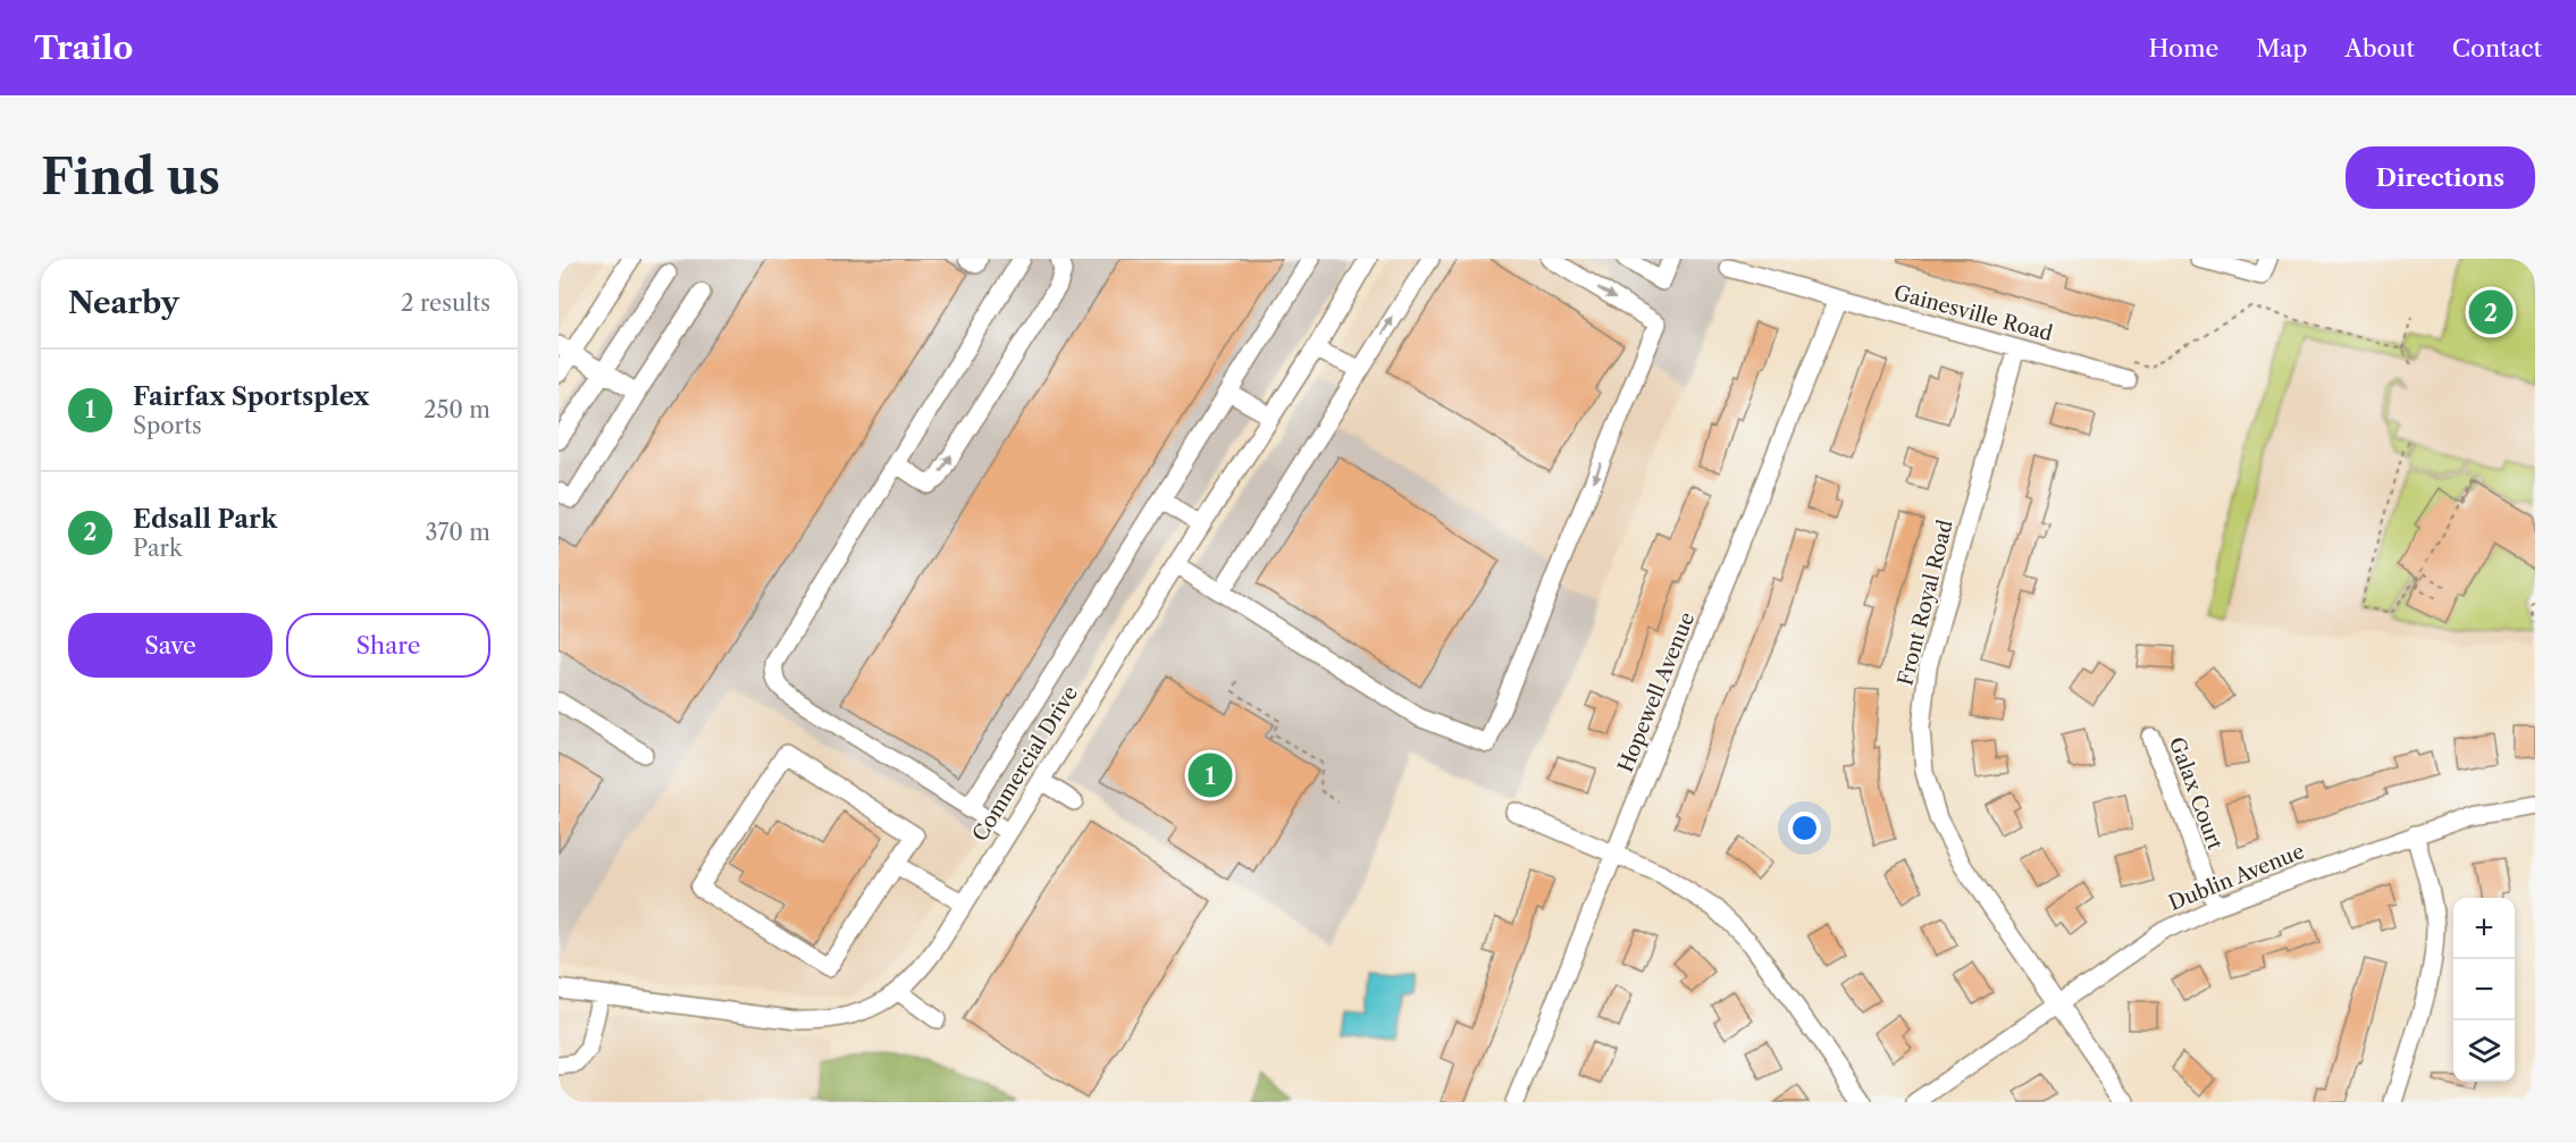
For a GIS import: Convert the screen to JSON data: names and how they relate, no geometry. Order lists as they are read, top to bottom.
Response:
{
  "streets": {
    "street": [
      "Gainesville Road",
      "Front Royal Road",
      "Hopewell Avenue",
      "Commercial Drive",
      "Galax Court",
      "Dublin Avenue"
    ]
  },
  "crossings": [
    ["Gainesville Road", "Front Royal Road"],
    ["Gainesville Road", "Hopewell Avenue"],
    ["Front Royal Road", "Dublin Avenue"],
    ["Galax Court", "Dublin Avenue"]
  ],
  "page": {
    "header": "Trailo",
    "nav": [
      "Home",
      "Map",
      "About",
      "Contact"
    ],
    "buttons": [
      "Directions",
      ["Save", "Share"]
    ],
    "title": "Find us",
    "heading": ["Nearby", "2 results"],
    "pins": ["2", "1"],
    "list": [
      {
        "mark": "1",
        "name": "Fairfax Sportsplex",
        "note": "Sports",
        "value": "250 m"
      },
      {
        "mark": "2",
        "name": "Edsall Park",
        "note": "Park",
        "value": "370 m"
      }
    ],
    "map_buttons": ["+", "−"]
  }
}
